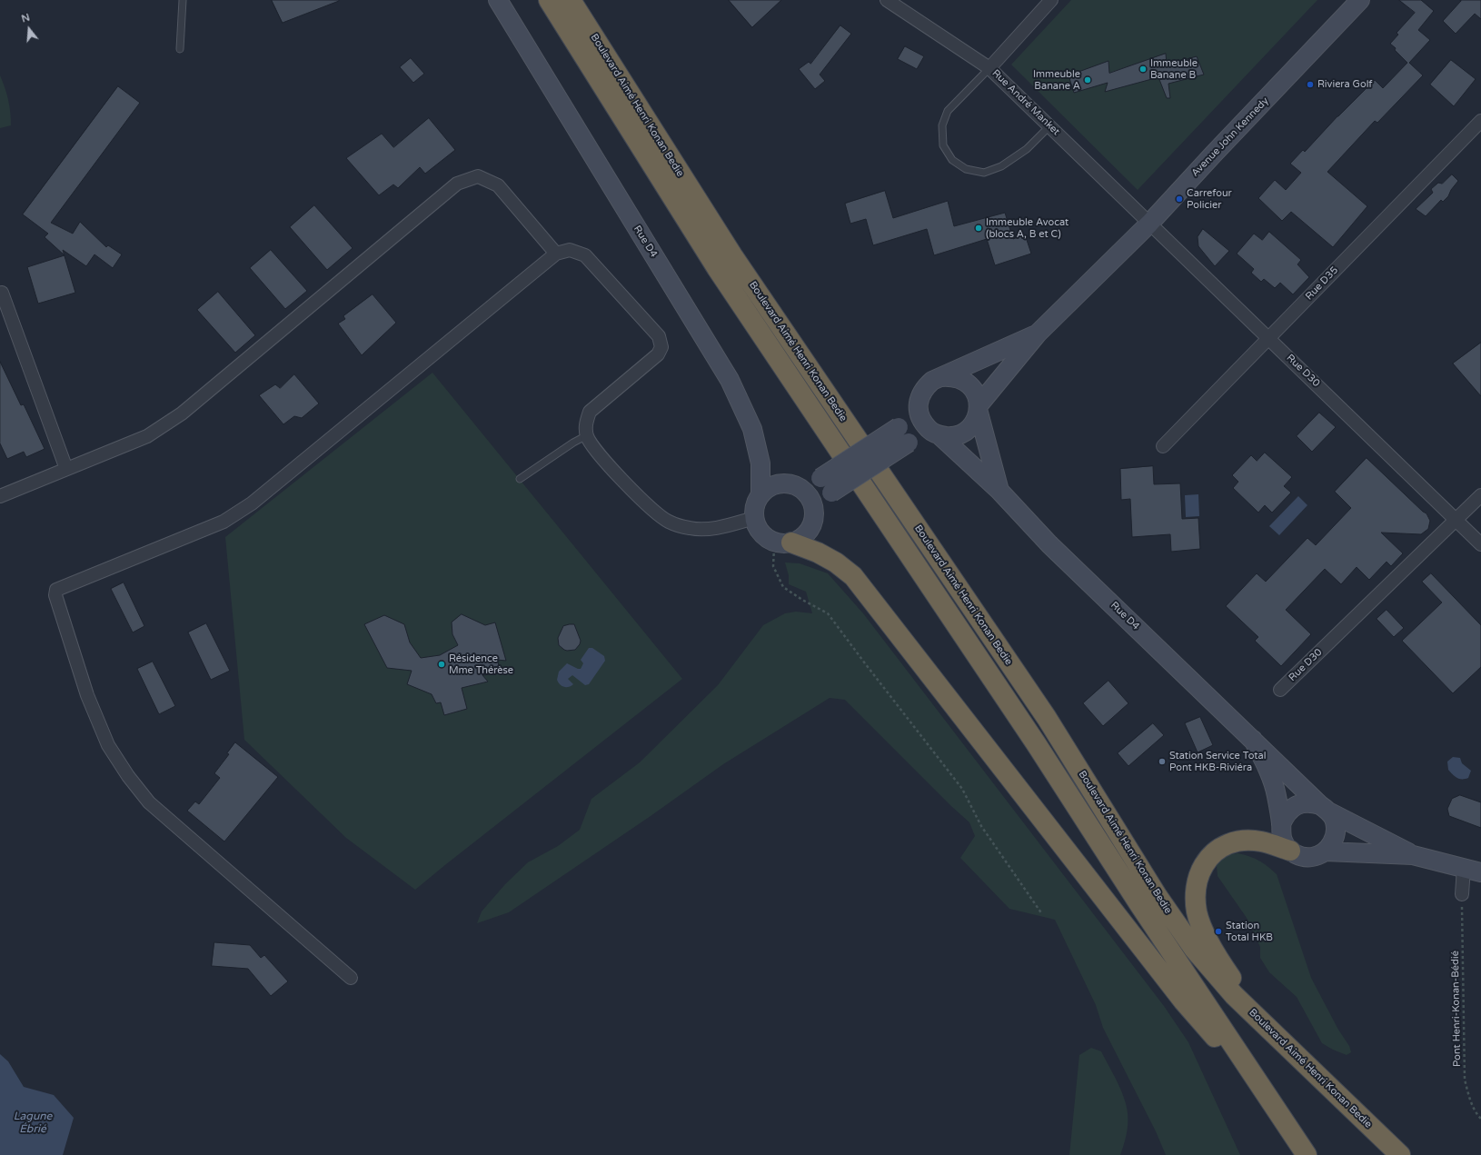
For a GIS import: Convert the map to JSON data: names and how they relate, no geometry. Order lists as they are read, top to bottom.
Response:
{
  "streets": {
    "highway": ["Boulevard Aimé Henri Konan Bedie"],
    "main road": ["Avenue John Kennedy", "Rue D4"],
    "street": ["Rue André Manket", "Rue D35", "Rue D30"],
    "path": ["Pont Henri-Konan-Bédié"]
  },
  "crossings": [
    ["Rue André Manket", "Avenue John Kennedy"],
    ["Rue André Manket", "Rue D30"],
    ["Avenue John Kennedy", "Rue D4"],
    ["Avenue John Kennedy", "Rue D30"],
    ["Rue D35", "Rue D30"]
  ],
  "water": ["Lagune Ébrié"],
  "places": [
    "Immeuble Banane B",
    "Immeuble Banane A",
    "Riviera Golf",
    "Carrefour Policier",
    "Immeuble Avocat (blocs A, B et C)",
    "Résidence Mme Thérèse",
    "Station Service Total Pont HKB-Riviéra",
    "Station Total HKB"
  ],
  "north": "top"
}
